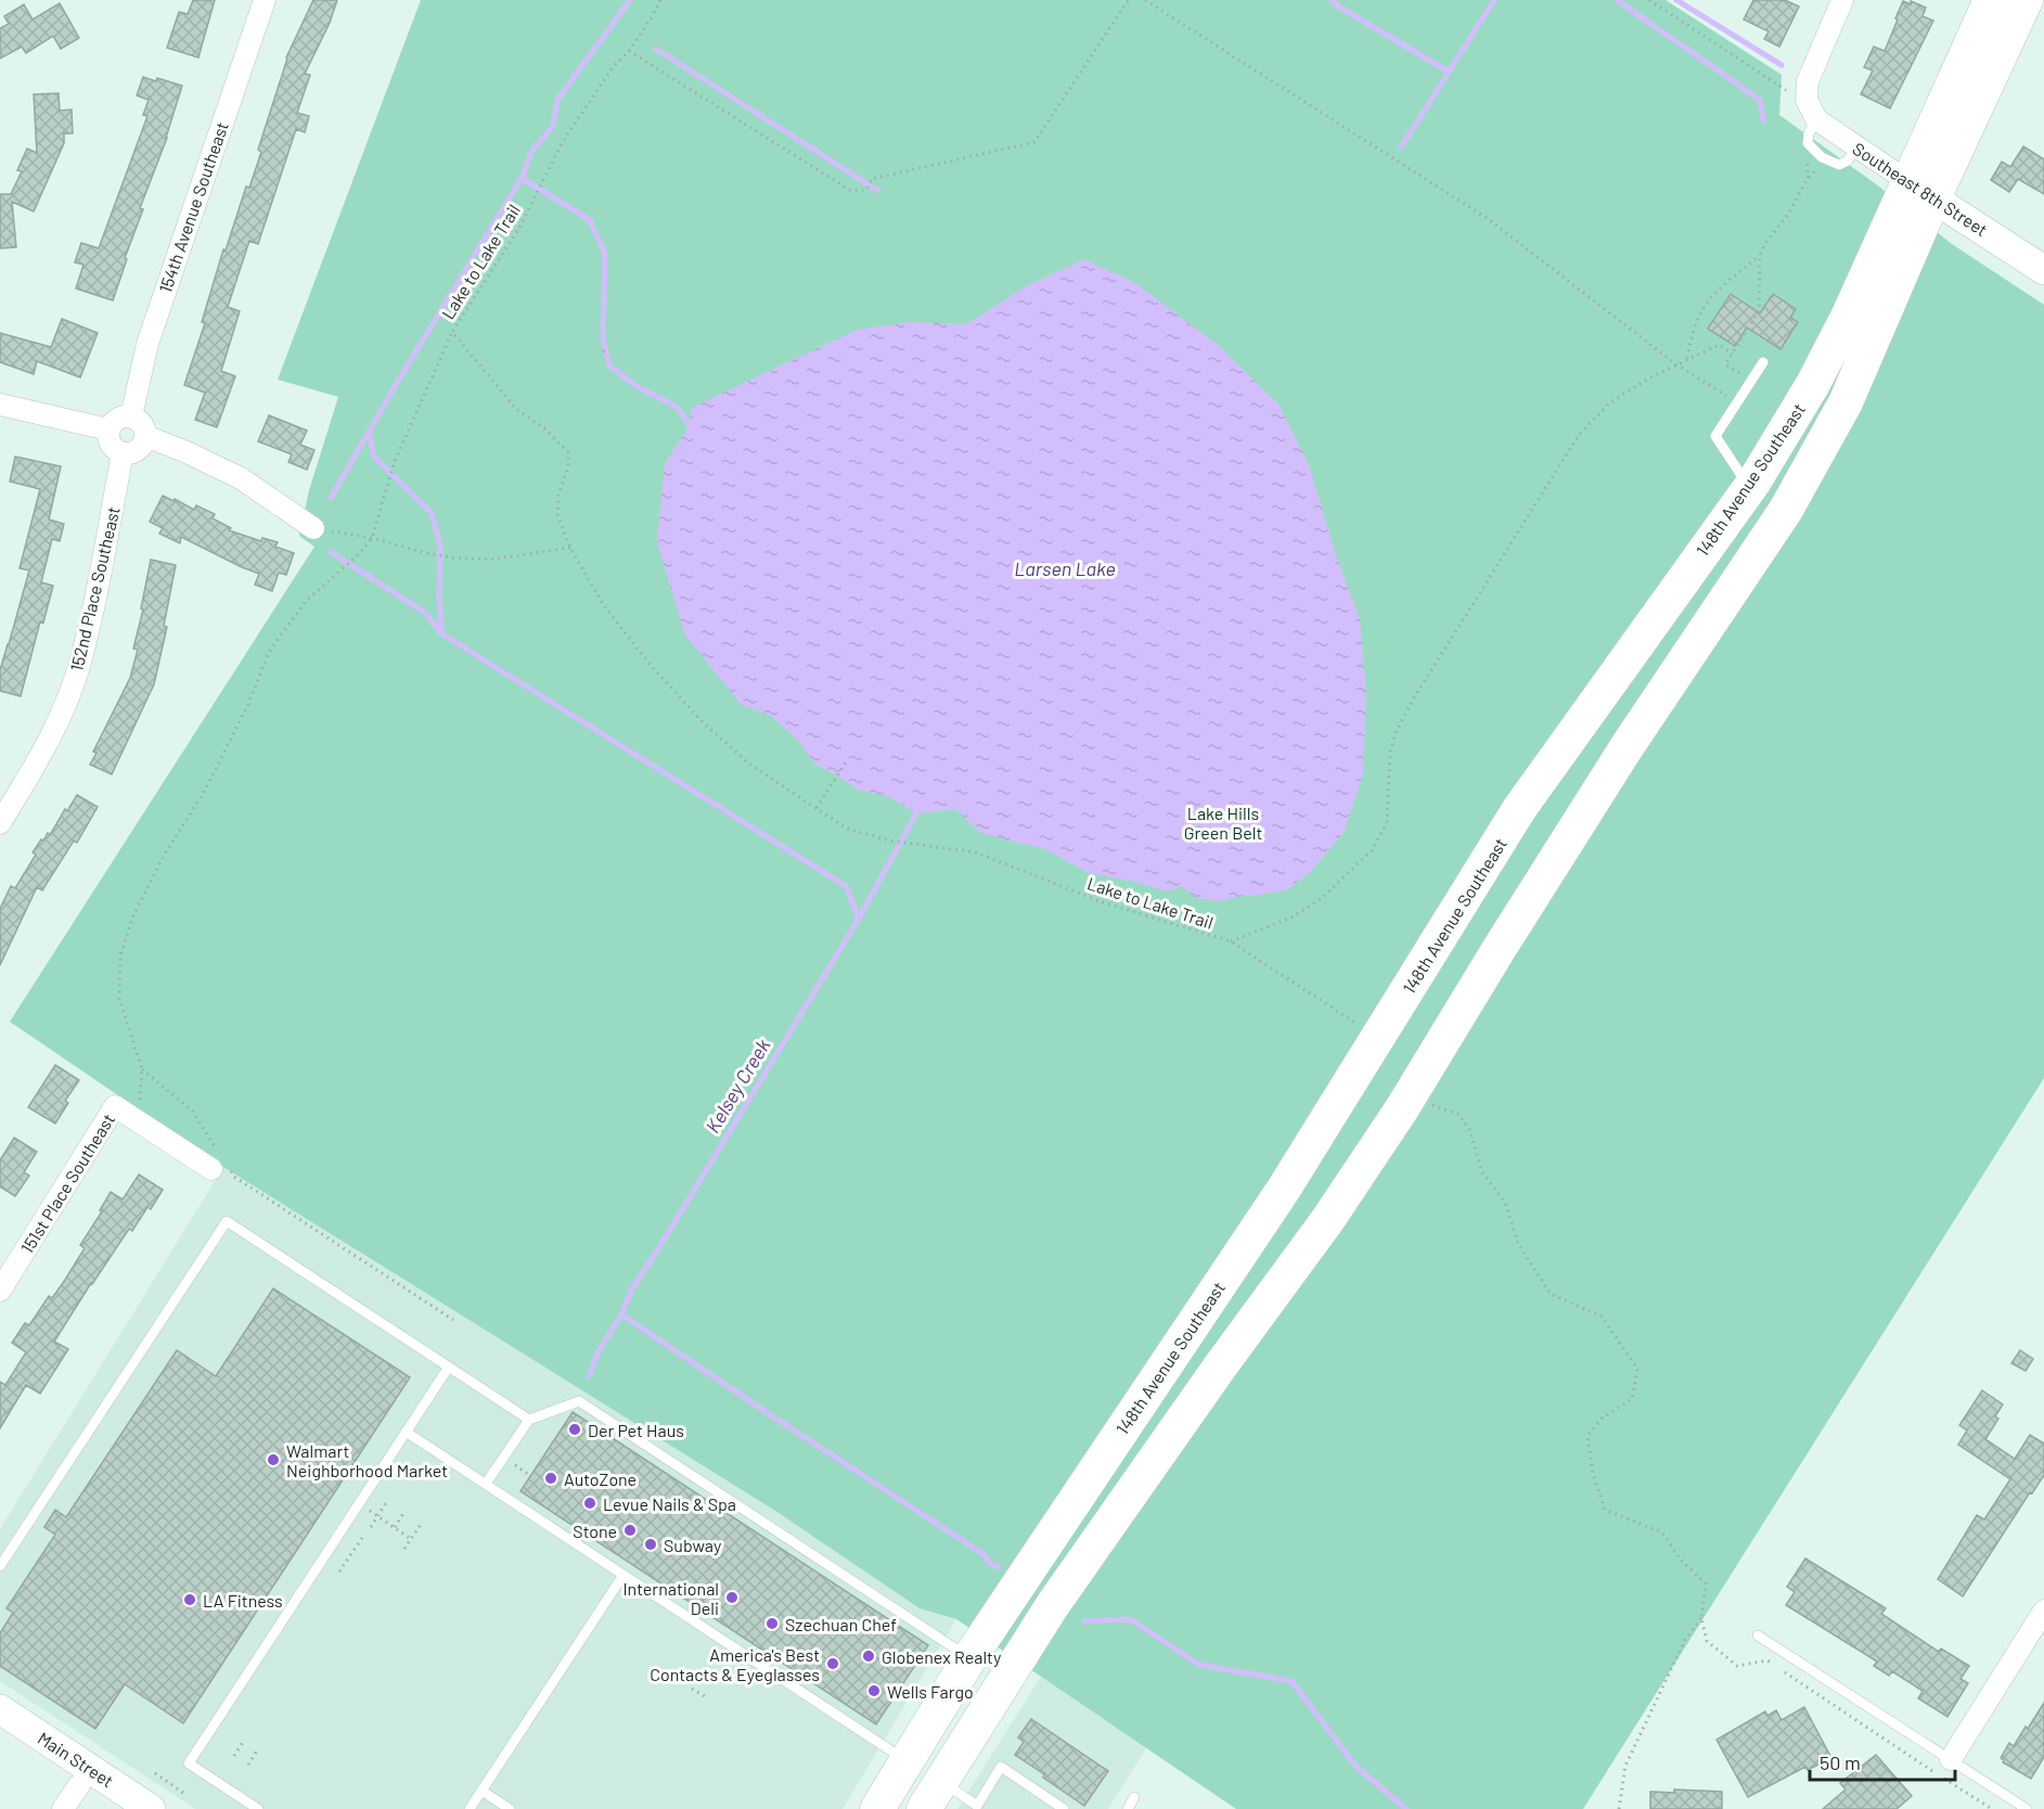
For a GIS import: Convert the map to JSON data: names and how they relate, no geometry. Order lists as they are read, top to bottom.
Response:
{
  "streets": {
    "main road": ["148th Avenue Southeast"],
    "street": [
      "Southeast 8th Street",
      "154th Avenue Southeast",
      "152nd Place Southeast",
      "151st Place Southeast",
      "Main Street"
    ],
    "path": ["Lake to Lake Trail"]
  },
  "crossings": [
    ["Southeast 8th Street", "148th Avenue Southeast"],
    ["154th Avenue Southeast", "152nd Place Southeast"]
  ],
  "water": ["Larsen Lake", "Kelsey Creek"],
  "parks": ["Lake Hills Green Belt"],
  "places": [
    "Der Pet Haus",
    "Walmart Neighborhood Market",
    "AutoZone",
    "Levue Nails & Spa",
    "Stone",
    "Subway",
    "International Deli",
    "LA Fitness",
    "Szechuan Chef",
    "Globenex Realty",
    "America's Best Contacts & Eyeglasses",
    "Wells Fargo"
  ],
  "scale_bar": "50 m"
}
